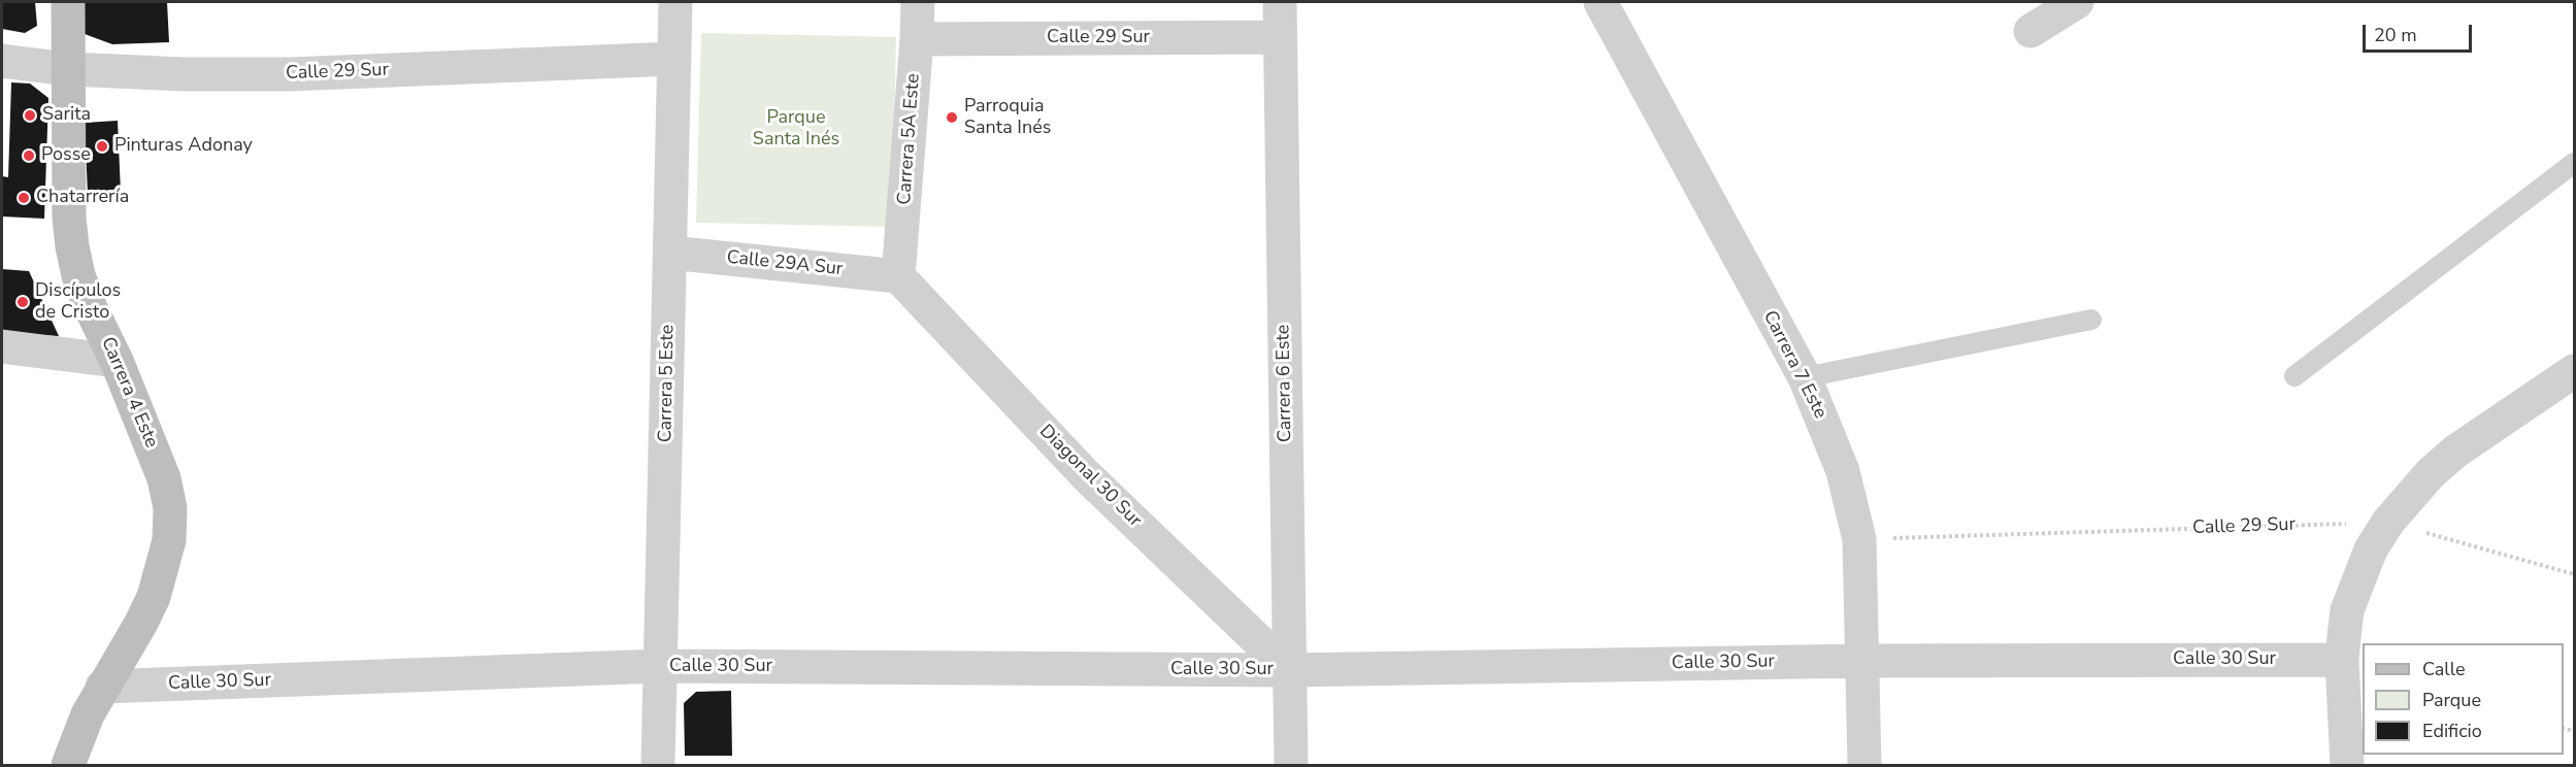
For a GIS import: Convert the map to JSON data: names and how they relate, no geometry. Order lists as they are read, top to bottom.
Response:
{
  "streets": {
    "street": [
      "Calle 29 Sur",
      "Carrera 5A Este",
      "Calle 29A Sur",
      "Carrera 7 Este",
      "Carrera 5 Este",
      "Carrera 6 Este",
      "Carrera 4 Este",
      "Diagonal 30 Sur",
      "Calle 30 Sur"
    ]
  },
  "crossings": [
    ["Calle 29 Sur", "Carrera 5A Este"],
    ["Calle 29 Sur", "Carrera 7 Este"],
    ["Calle 29 Sur", "Carrera 5 Este"],
    ["Calle 29 Sur", "Carrera 6 Este"],
    ["Calle 29 Sur", "Carrera 4 Este"],
    ["Carrera 5A Este", "Calle 29A Sur"],
    ["Carrera 5A Este", "Diagonal 30 Sur"],
    ["Calle 29A Sur", "Carrera 5 Este"],
    ["Calle 29A Sur", "Diagonal 30 Sur"],
    ["Carrera 7 Este", "Calle 30 Sur"],
    ["Carrera 5 Este", "Calle 30 Sur"],
    ["Carrera 6 Este", "Diagonal 30 Sur"],
    ["Carrera 6 Este", "Calle 30 Sur"],
    ["Carrera 4 Este", "Calle 30 Sur"],
    ["Diagonal 30 Sur", "Calle 30 Sur"]
  ],
  "parks": ["Parque Santa Inés"],
  "places": [
    "Sarita",
    "Parroquia Santa Inés",
    "Pinturas Adonay",
    "Posse",
    "Chatarrería",
    "Discípulos de Cristo"
  ],
  "legend": ["Calle", "Parque", "Edificio"],
  "scale_bar": "20 m"
}
